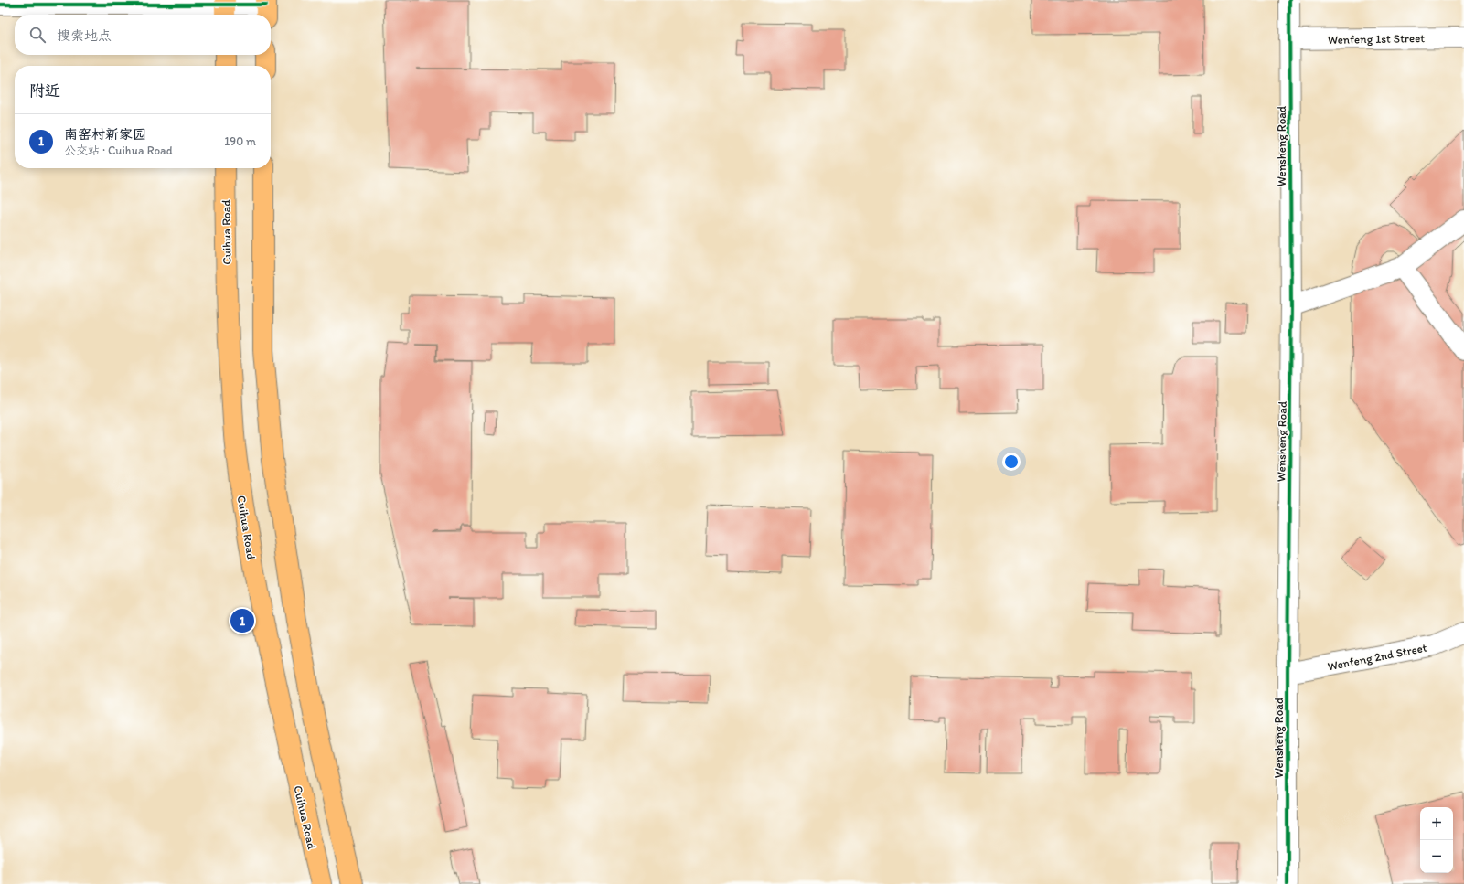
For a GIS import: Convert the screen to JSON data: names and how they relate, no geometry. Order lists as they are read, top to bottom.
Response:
{
  "streets": {
    "main road": ["Cuihua Road"],
    "street": ["Wenfeng 1st Street", "Wensheng Road", "Wenfeng 2nd Street"]
  },
  "crossings": [
    ["Wenfeng 1st Street", "Wensheng Road"],
    ["Wensheng Road", "Wenfeng 2nd Street"]
  ],
  "page": {
    "search": "搜索地点",
    "heading": "附近",
    "list": [
      {
        "mark": "1",
        "name": "南窑村新家园",
        "note": "公交站 · Cuihua Road",
        "value": "190 m"
      }
    ],
    "pins": "1",
    "map_buttons": ["+", "−"]
  }
}
